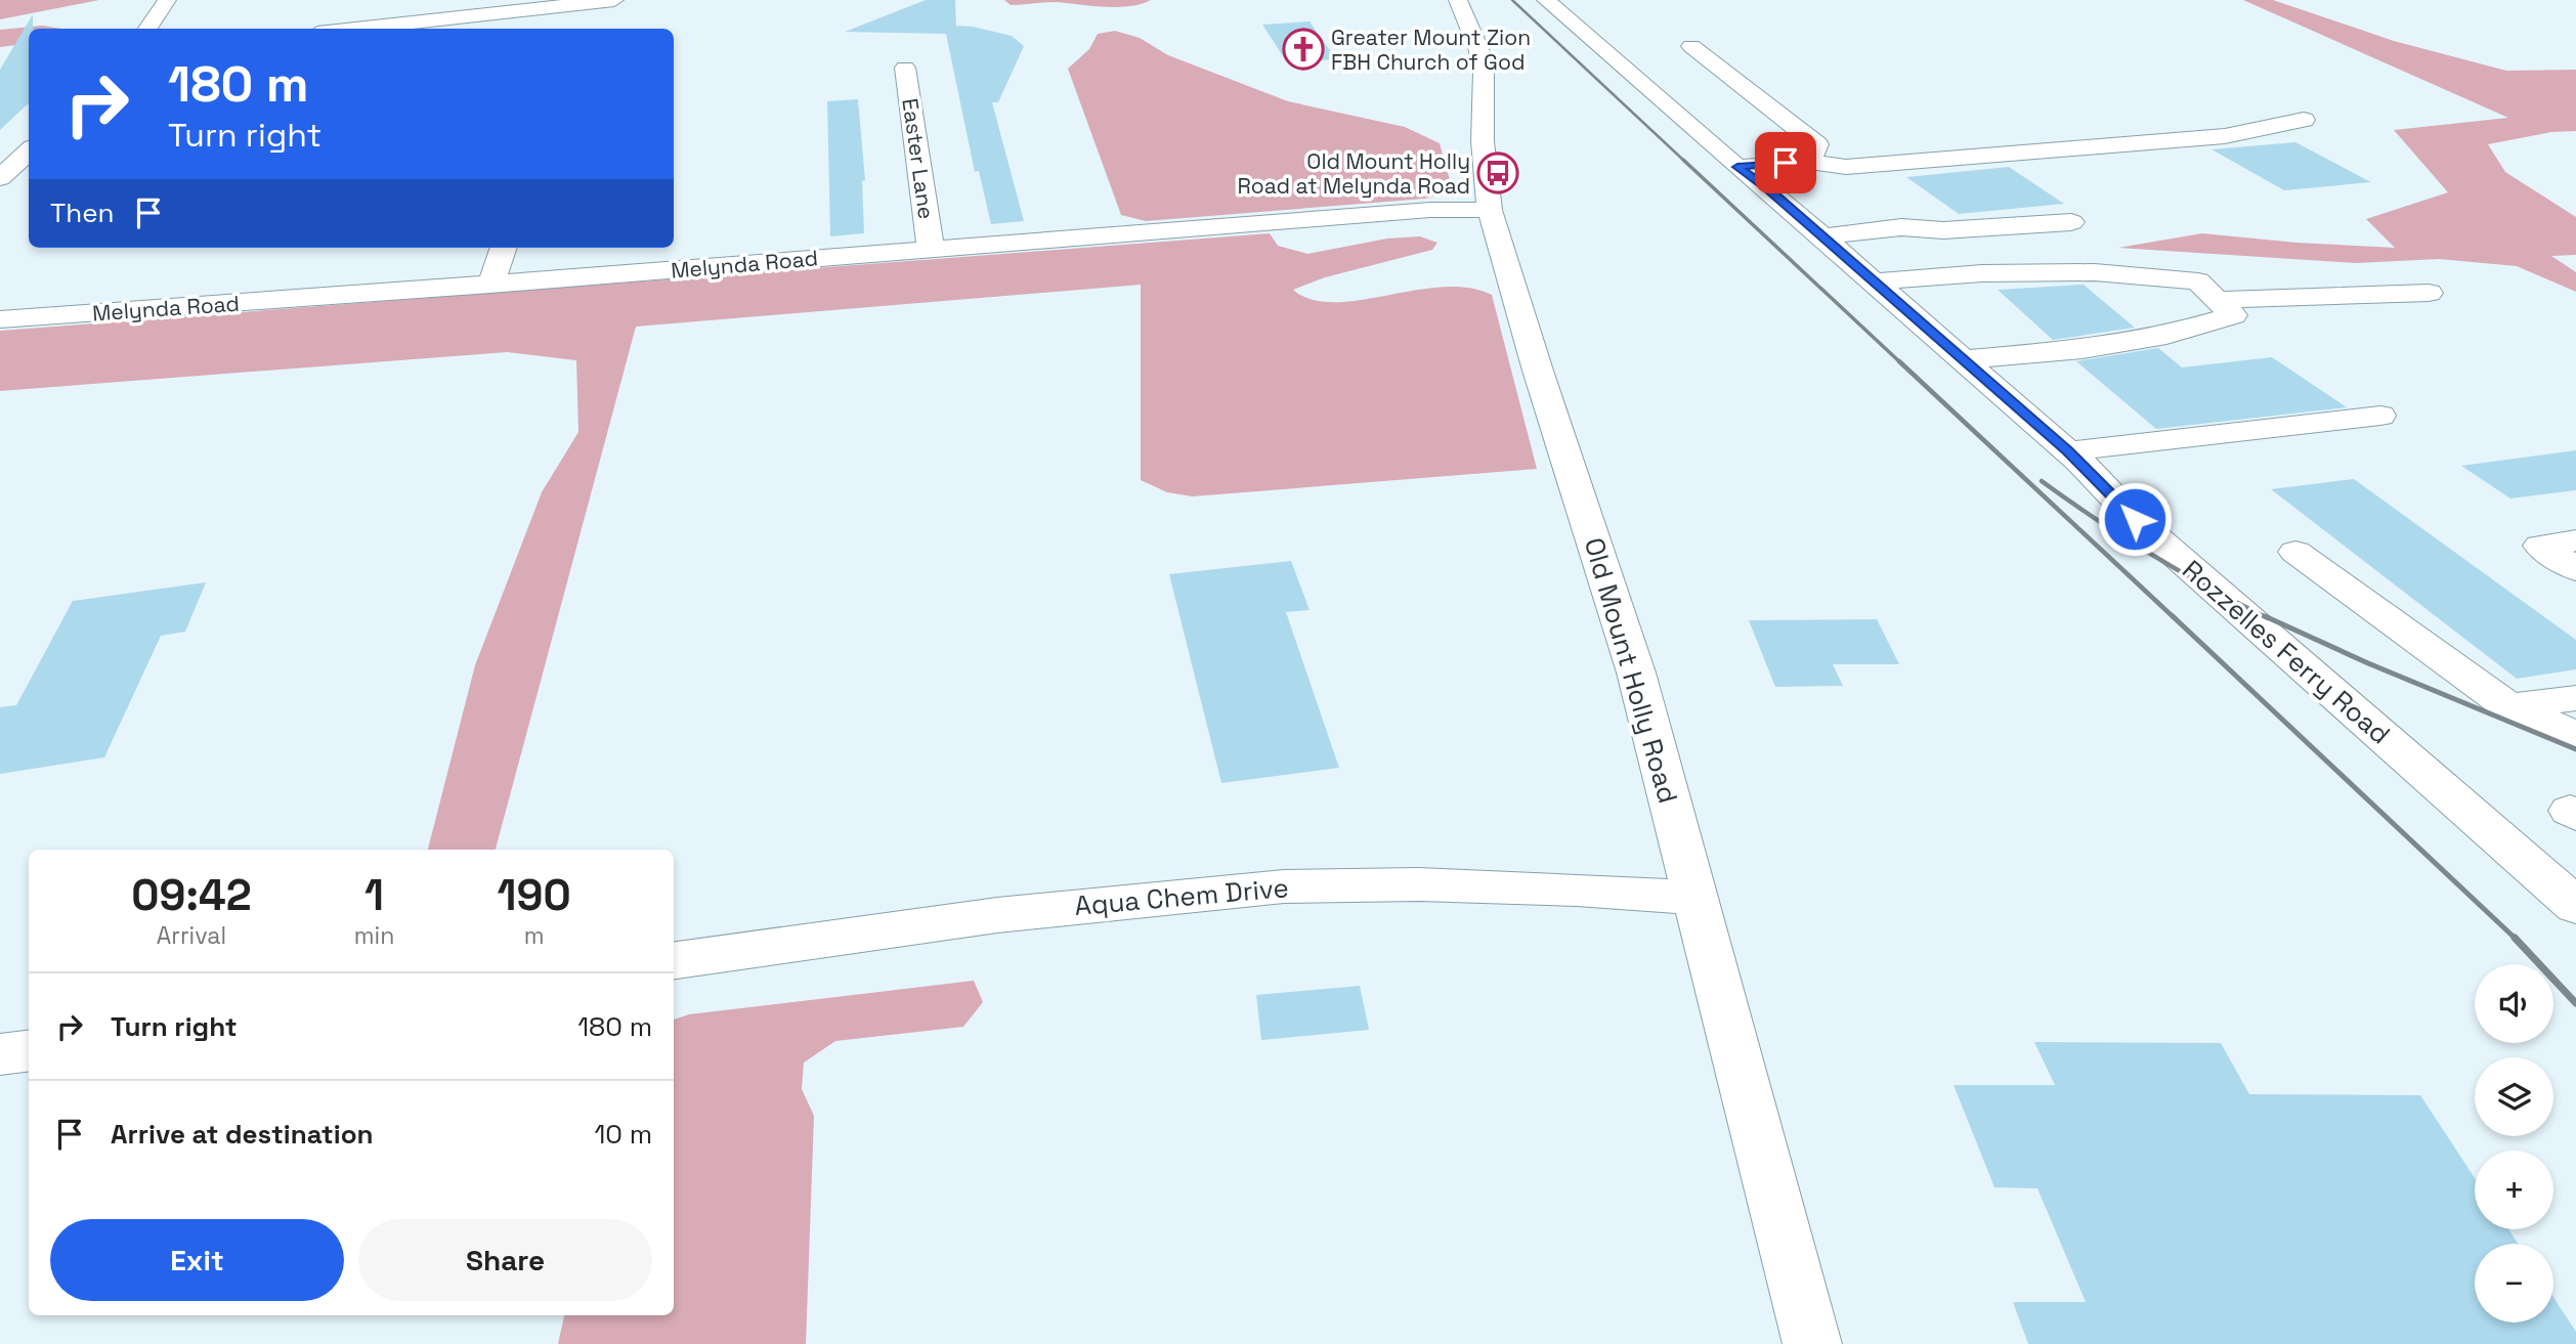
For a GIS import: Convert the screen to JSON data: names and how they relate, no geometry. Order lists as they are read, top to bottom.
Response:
{
  "streets": {
    "street": [
      "Easter Lane",
      "Melynda Road",
      "Rozzelles Ferry Road",
      "Old Mount Holly Road",
      "Aqua Chem Drive"
    ]
  },
  "crossings": [
    ["Easter Lane", "Melynda Road"],
    ["Melynda Road", "Old Mount Holly Road"],
    ["Old Mount Holly Road", "Aqua Chem Drive"]
  ],
  "places": {
    "church": ["Greater Mount Zion FBH Church of God"],
    "bus stop": ["Old Mount Holly Road at Melynda Road"]
  },
  "page": {
    "turn": ["180 m", "Turn right"],
    "then": "Then",
    "eta": [
      "09:42",
      "Arrival",
      "1",
      "min",
      "190",
      "m"
    ],
    "map_buttons": ["+", "−"],
    "list": [
      {
        "name": "Turn right",
        "value": "180 m"
      },
      {
        "name": "Arrive at destination",
        "value": "10 m"
      }
    ],
    "buttons": ["Exit", "Share"]
  }
}
